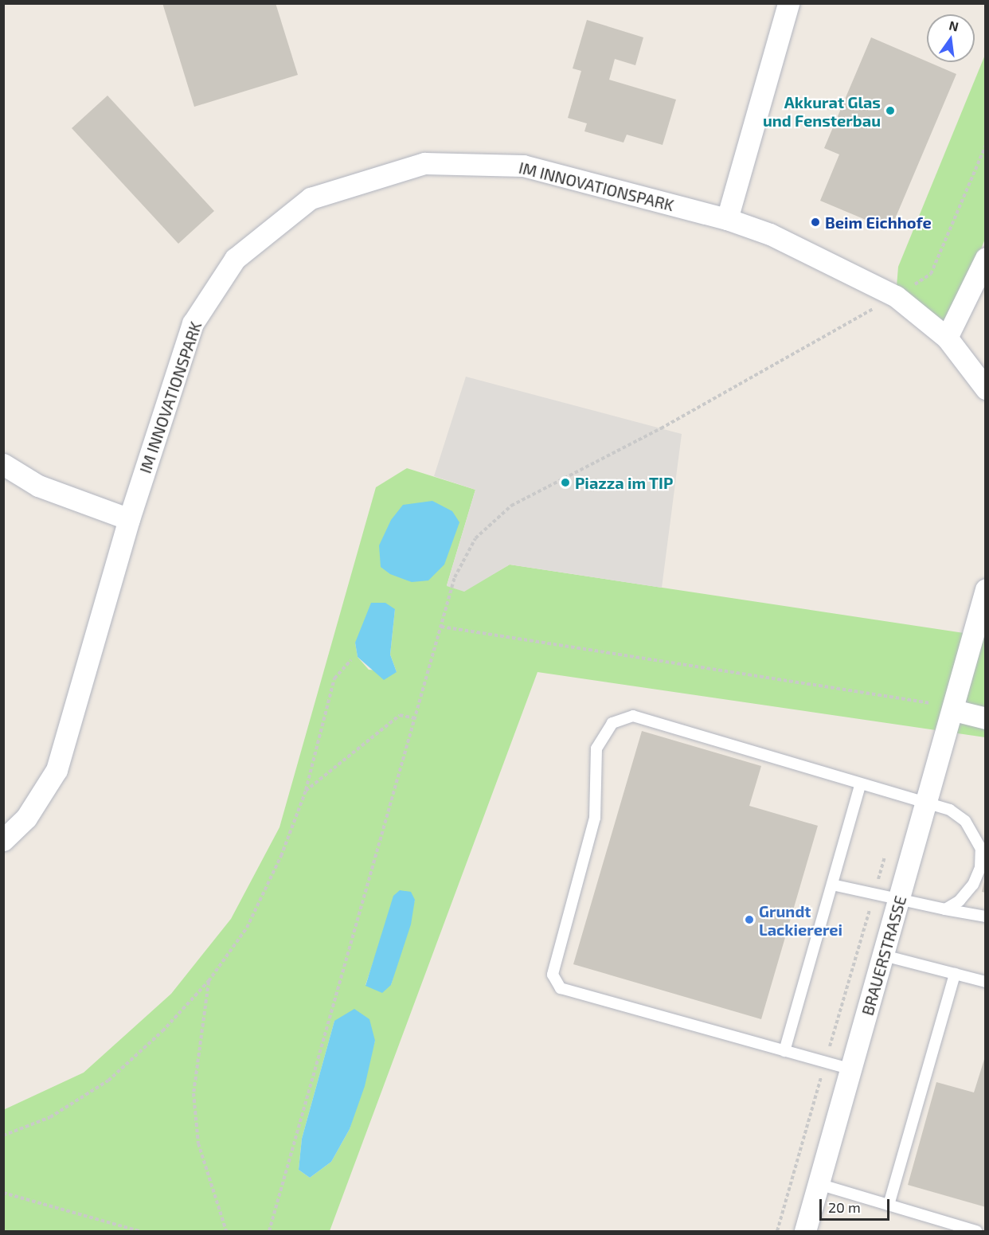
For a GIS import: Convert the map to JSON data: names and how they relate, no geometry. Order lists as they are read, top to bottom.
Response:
{
  "streets": {
    "street": ["IM INNOVATIONSPARK", "BRAUERSTRASSE"]
  },
  "places": [
    "Akkurat Glas und Fensterbau",
    "Beim Eichhofe",
    "Piazza im TIP",
    "Grundt Lackiererei"
  ],
  "scale_bar": "20 m",
  "north": "top"
}
